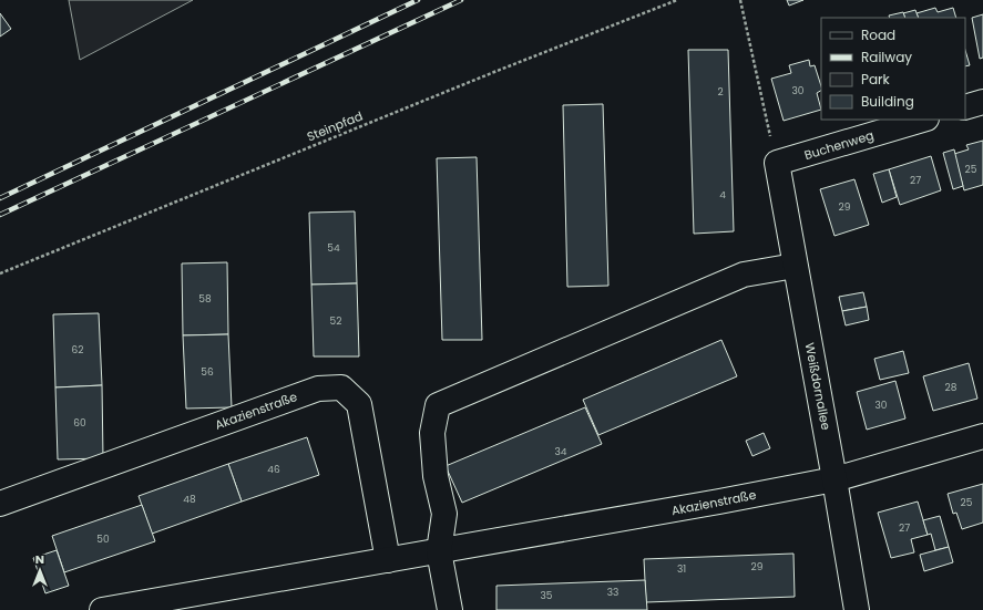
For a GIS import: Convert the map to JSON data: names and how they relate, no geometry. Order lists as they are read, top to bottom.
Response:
{
  "streets": {
    "street": ["Buchenweg", "Weißdornallee", "Akazienstraße"],
    "path": ["Steinpfad"]
  },
  "crossings": [
    ["Buchenweg", "Weißdornallee"],
    ["Weißdornallee", "Akazienstraße"]
  ],
  "house_numbers": [
    "30",
    "2",
    "25",
    "27",
    "4",
    "29",
    "54",
    "58",
    "52",
    "62",
    "56",
    "28",
    "30",
    "60",
    "34",
    "46",
    "48",
    "25",
    "27",
    "50",
    "29",
    "31",
    "33",
    "35"
  ],
  "legend": [
    "Road",
    "Railway",
    "Park",
    "Building"
  ],
  "north": "top"
}
